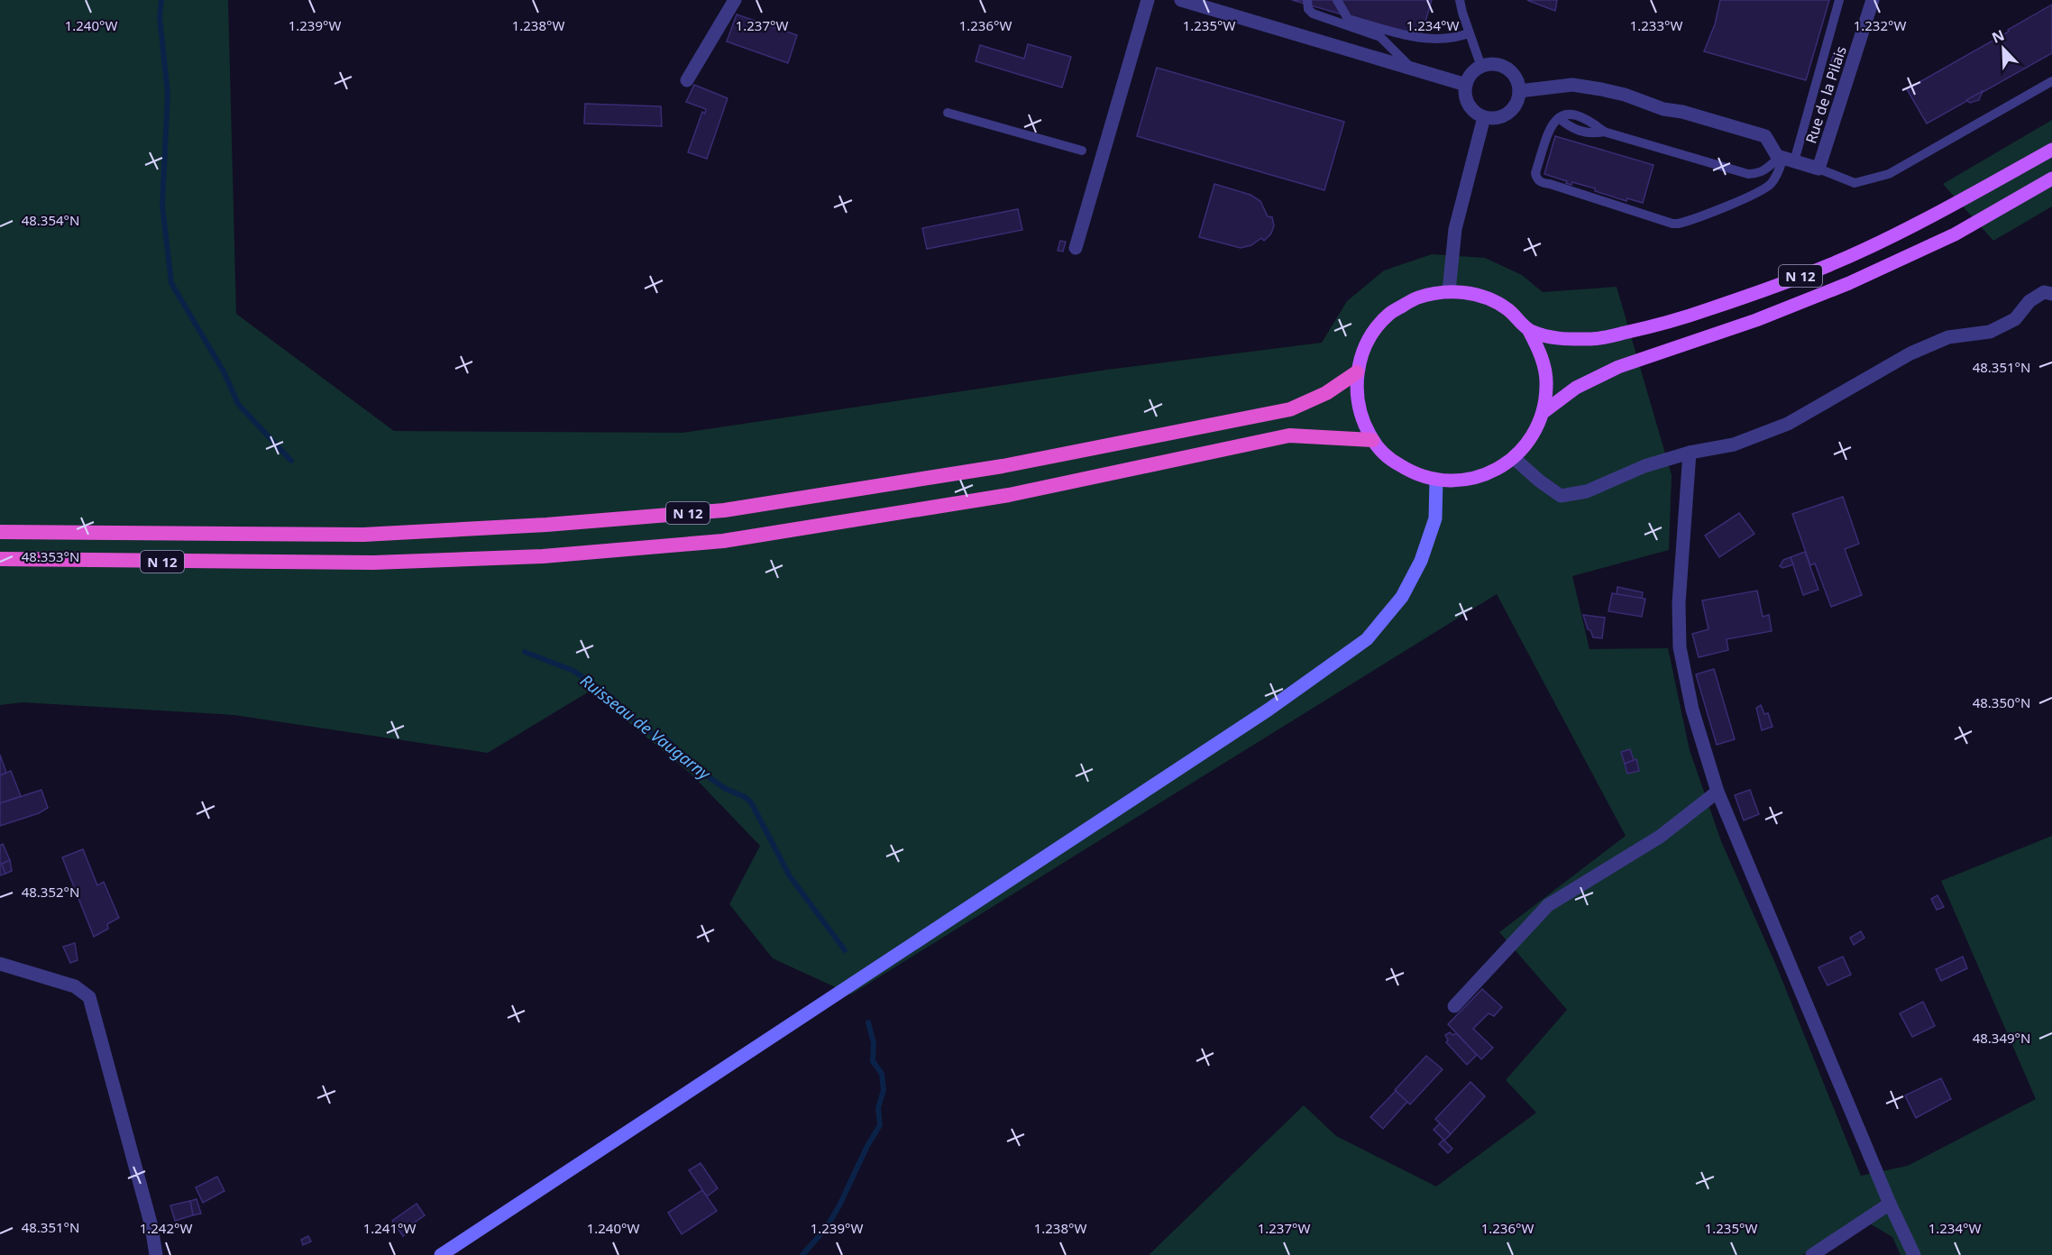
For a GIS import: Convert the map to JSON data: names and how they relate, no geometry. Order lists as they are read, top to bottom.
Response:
{
  "streets": {
    "highway": ["N 12"],
    "street": ["Rue de la Pilais"]
  },
  "water": ["Ruisseau de Vaugarny"],
  "north": "top left",
  "coordinates": [
    "1.240°W",
    "1.239°W",
    "1.238°W",
    "1.237°W",
    "1.236°W",
    "1.235°W",
    "1.234°W",
    "1.233°W",
    "1.232°W",
    "48.354°N",
    "48.351°N",
    "48.353°N",
    "48.350°N",
    "48.352°N",
    "48.349°N",
    "1.242°W",
    "1.241°W"
  ]
}
